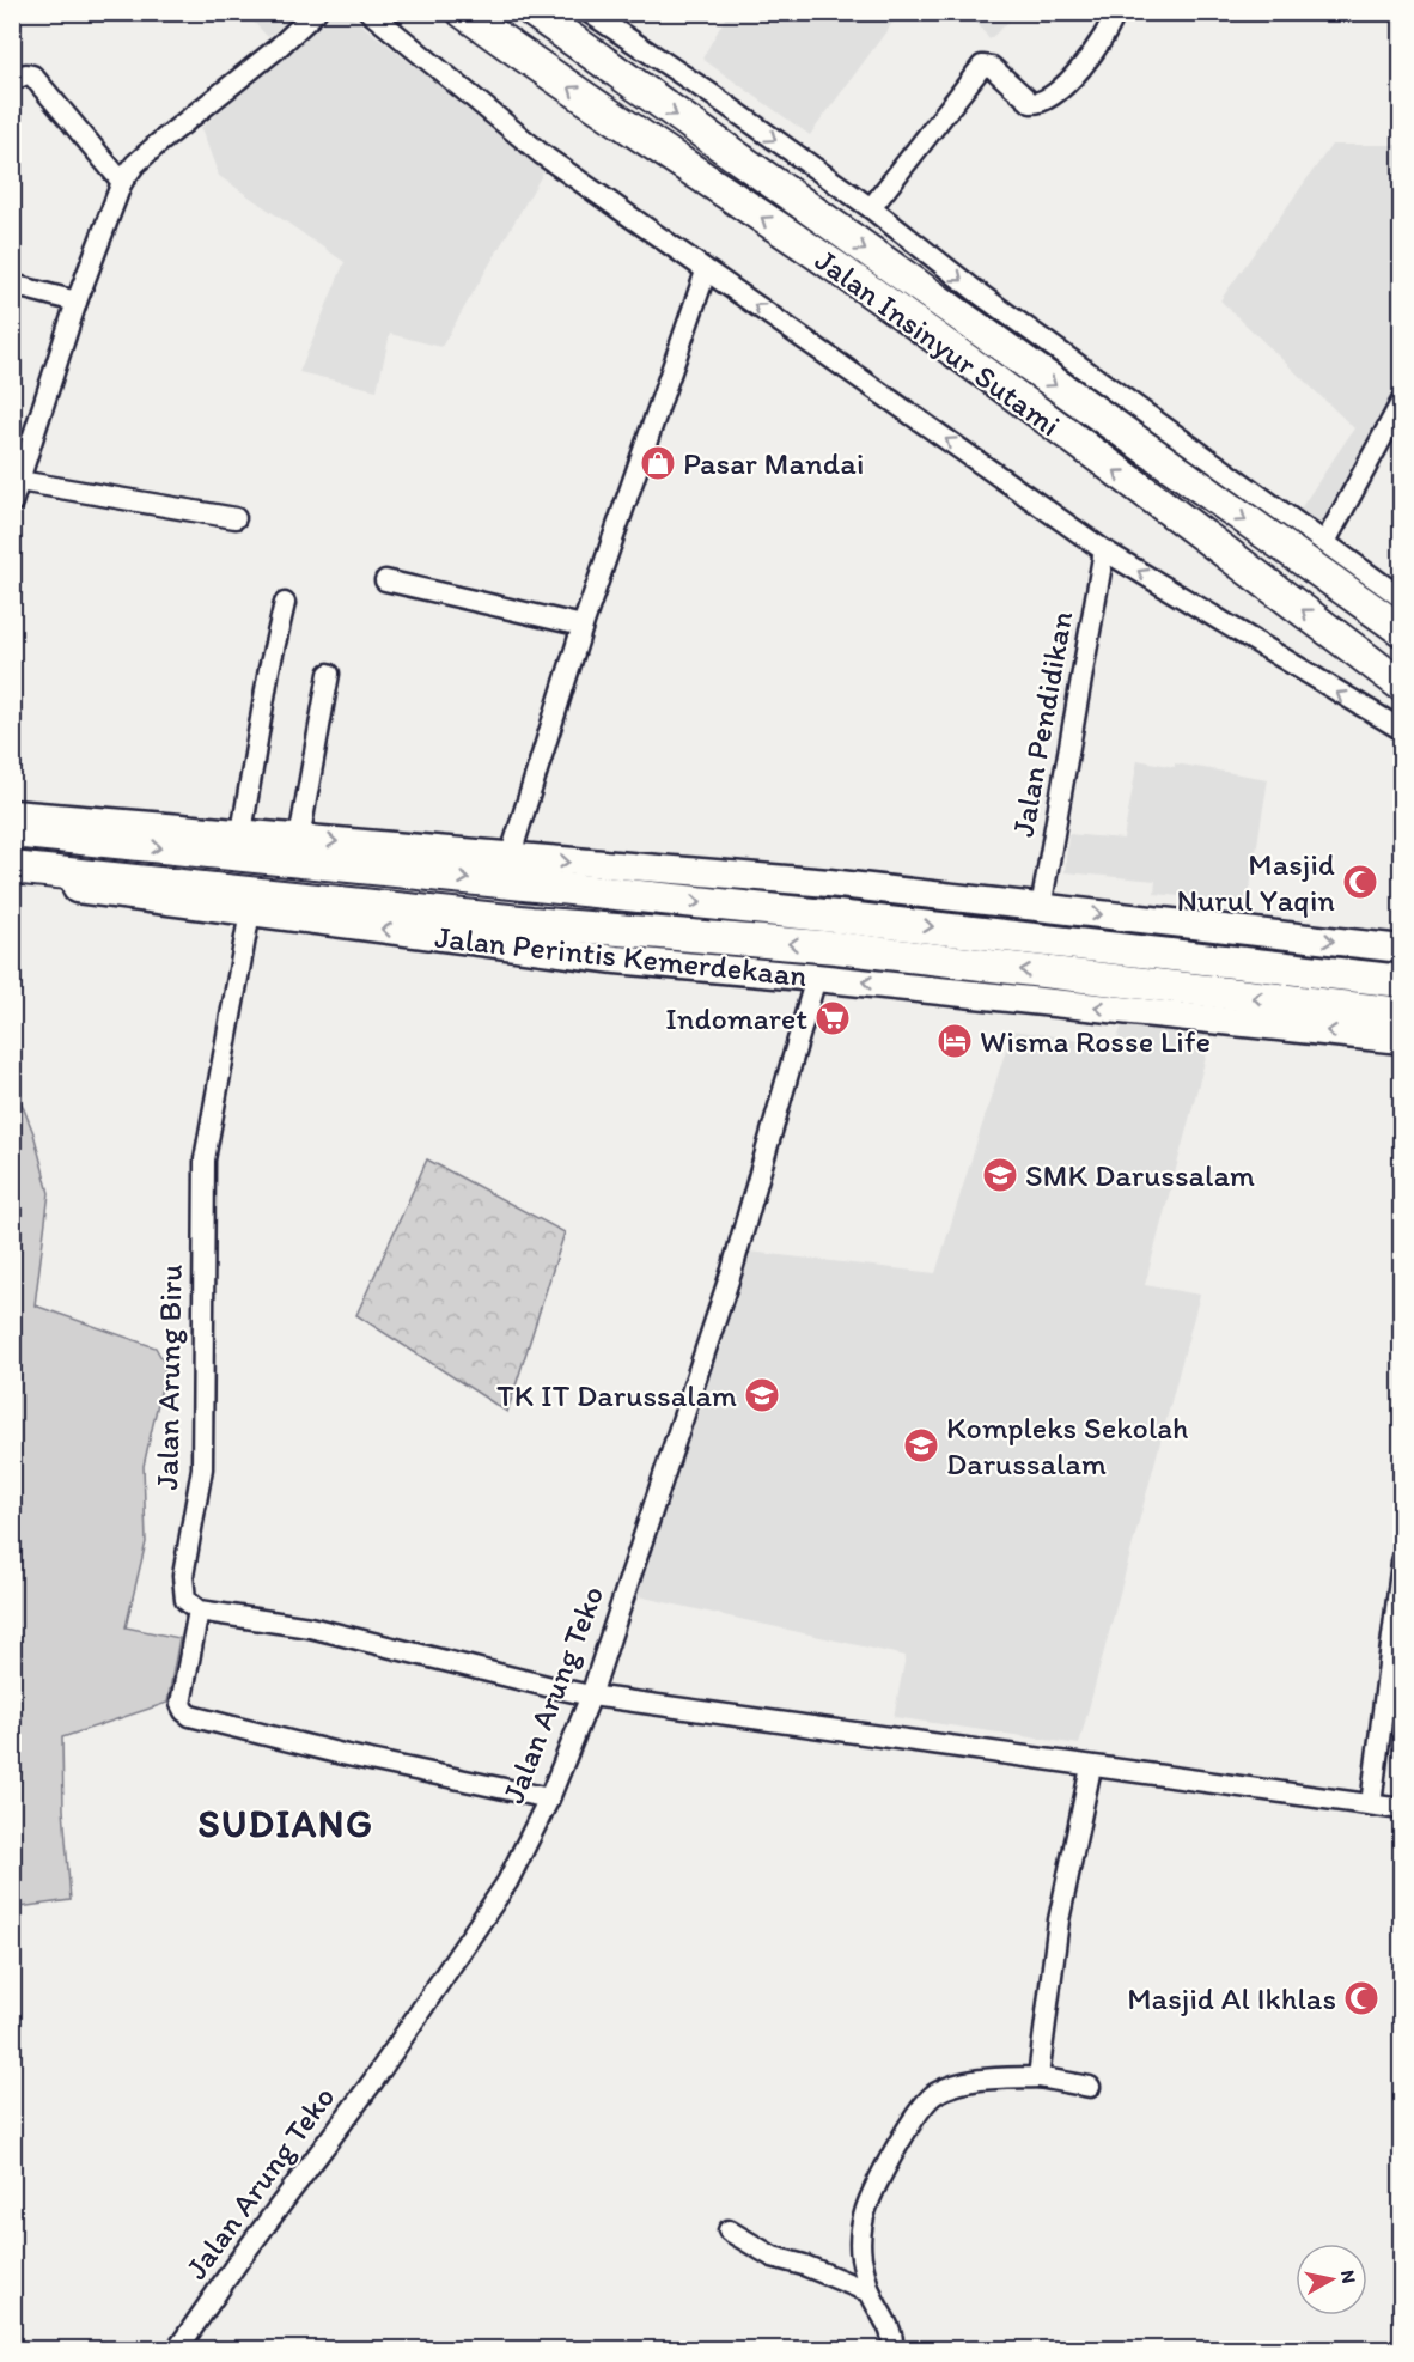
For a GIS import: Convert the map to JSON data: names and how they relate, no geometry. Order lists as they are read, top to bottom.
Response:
{
  "streets": {
    "highway": ["Jalan Insinyur Sutami", "Jalan Perintis Kemerdekaan"],
    "street": ["Jalan Pendidikan", "Jalan Arung Biru", "Jalan Arung Teko"]
  },
  "crossings": [
    ["Jalan Perintis Kemerdekaan", "Jalan Arung Biru"],
    ["Jalan Perintis Kemerdekaan", "Jalan Arung Teko"]
  ],
  "districts": ["SUDIANG"],
  "places": {
    "shop": ["Pasar Mandai"],
    "mosque": ["Masjid Nurul Yaqin", "Masjid Al Ikhlas"],
    "supermarket": ["Indomaret"],
    "hotel": ["Wisma Rosse Life"],
    "school or university": ["SMK Darussalam", "TK IT Darussalam", "Kompleks Sekolah Darussalam"]
  },
  "north": "right"
}
